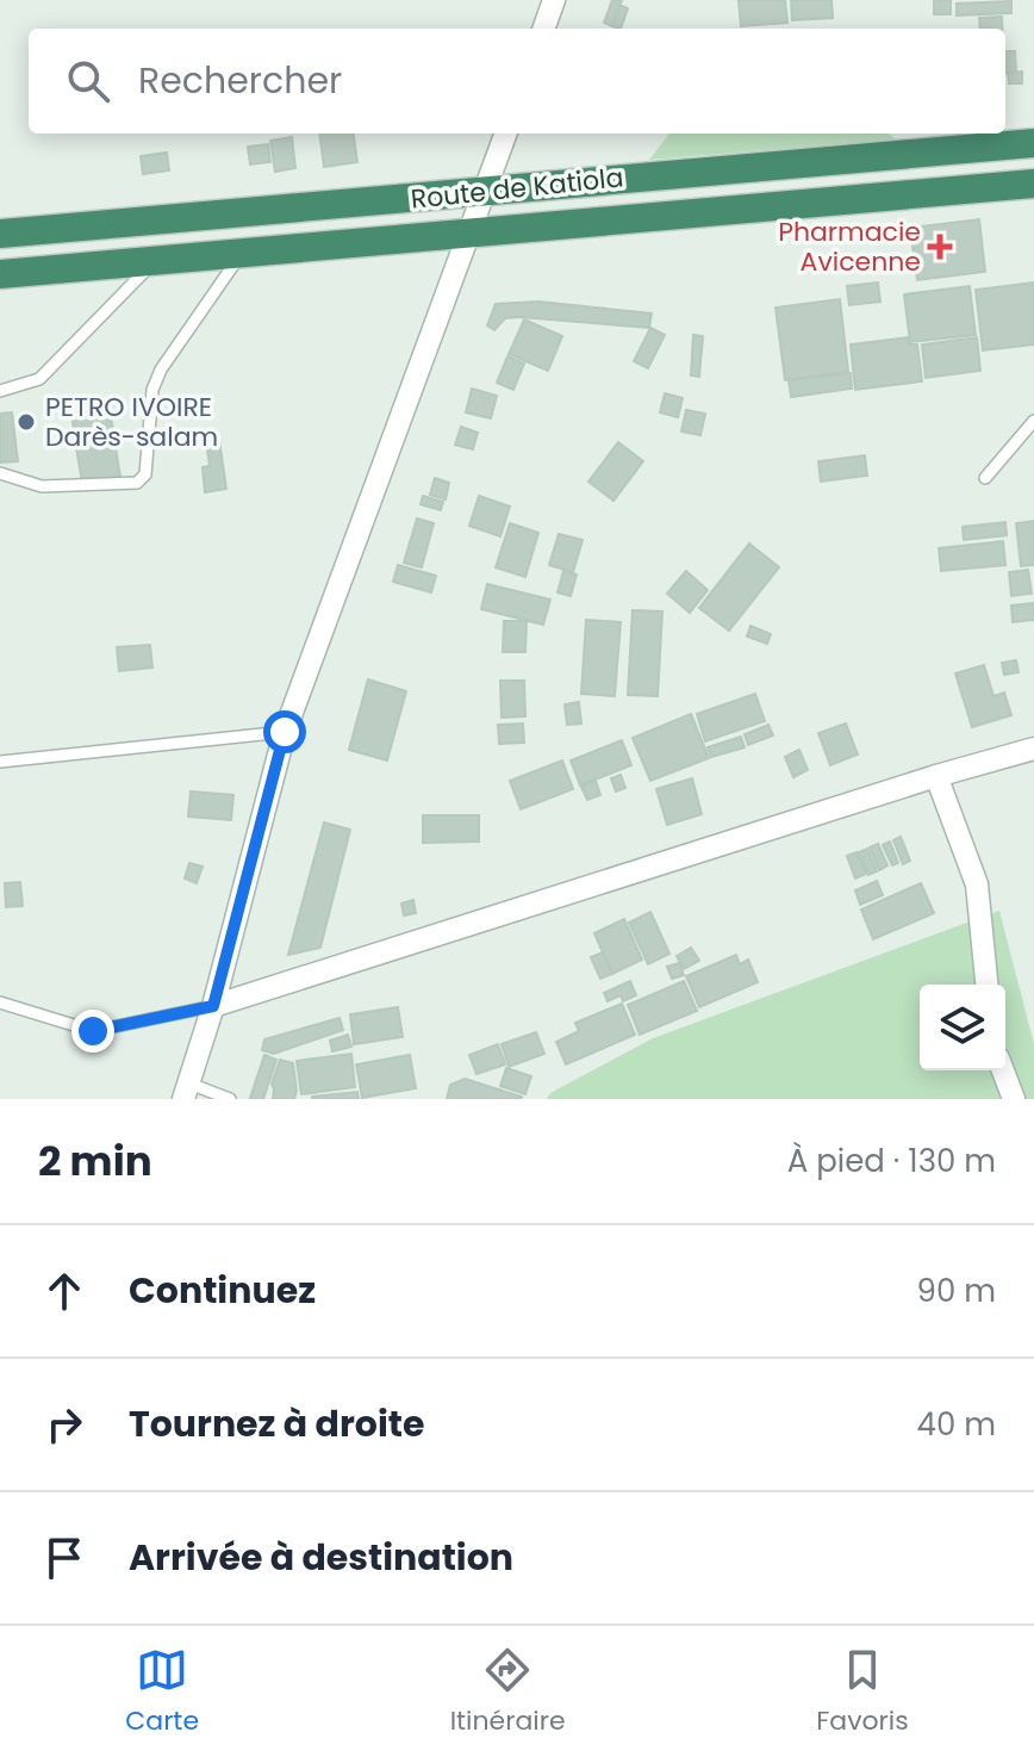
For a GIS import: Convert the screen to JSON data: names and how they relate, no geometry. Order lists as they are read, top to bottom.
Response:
{
  "streets": {
    "highway": ["Route de Katiola"]
  },
  "places": {
    "health": ["Pharmacie Avicenne"],
    "other": ["PETRO IVOIRE Darès-salam"]
  },
  "page": {
    "search": "Rechercher",
    "heading": ["2 min", "À pied · 130 m"],
    "list": [
      ["Continuez", "90 m"],
      ["Tournez à droite", "40 m"],
      "Arrivée à destination"
    ],
    "nav": ["Carte", "Itinéraire", "Favoris"]
  }
}
